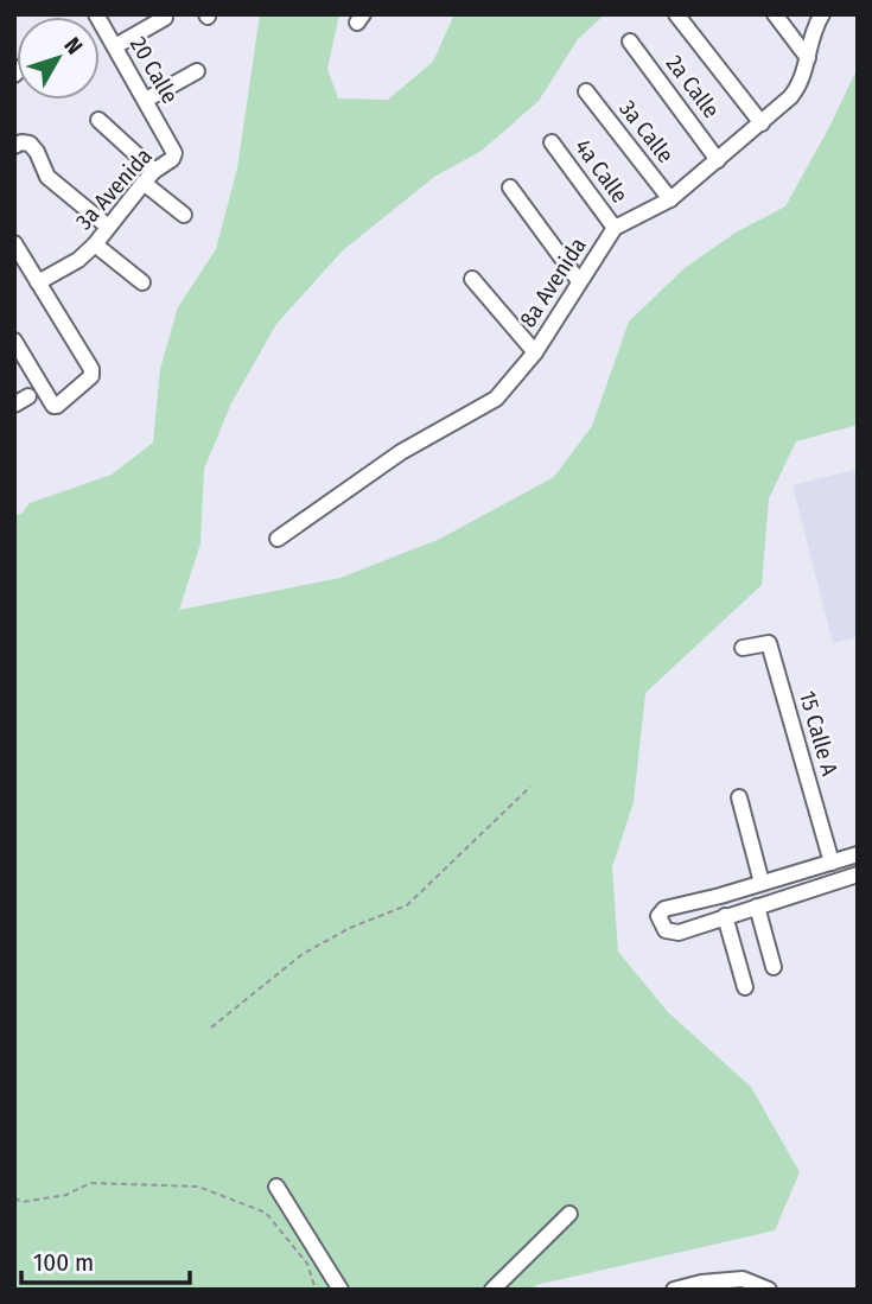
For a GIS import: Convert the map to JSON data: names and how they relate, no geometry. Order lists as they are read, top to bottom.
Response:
{
  "streets": {
    "street": [
      "20 Calle",
      "2a Calle",
      "3a Calle",
      "4a Calle",
      "3a Avenida",
      "8a Avenida",
      "15 Calle A"
    ]
  },
  "crossings": [
    ["20 Calle", "3a Avenida"],
    ["2a Calle", "8a Avenida"],
    ["3a Calle", "8a Avenida"],
    ["4a Calle", "8a Avenida"]
  ],
  "scale_bar": "100 m",
  "north": "top right"
}
